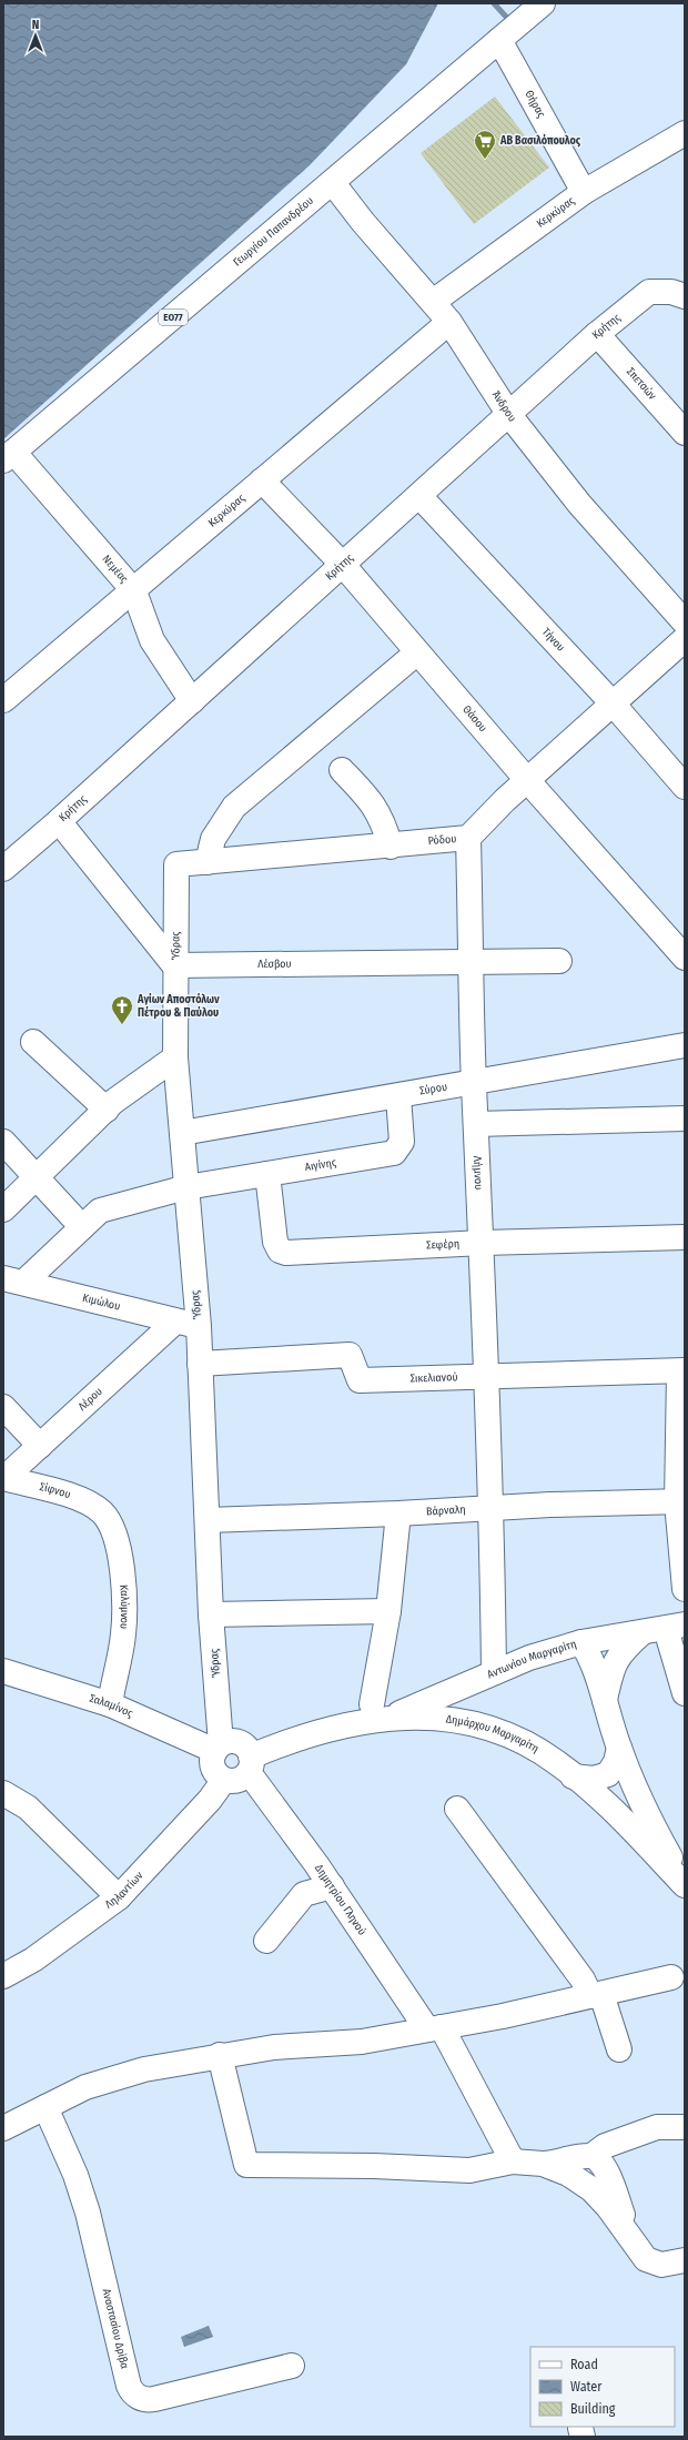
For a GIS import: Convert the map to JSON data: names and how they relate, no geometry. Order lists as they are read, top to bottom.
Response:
{
  "streets": {
    "street": [
      "Θήρας",
      "Κερκύρας",
      "Γεωργίου Παπανδρέου",
      "ΕΟ77",
      "Κρήτης",
      "Σπετσών",
      "Άνδρου",
      "Νεμέας",
      "Τήνου",
      "Θάσου",
      "Ρόδου",
      "Ύδρας",
      "Λέσβου",
      "Σύρου",
      "Αιγίνης",
      "Λήμνου",
      "Σεφέρη",
      "Κιμώλου",
      "Σικελιανού",
      "Λέρου",
      "Σίφνου",
      "Βάρναλη",
      "Καλύμνου",
      "Αντωνίου Μαργαρίτη",
      "Σαλαμίνος",
      "Δημάρχου Μαργαρίτη",
      "Ληλαντίων",
      "Δημητρίου Γληνού",
      "Αναστασίου Δρίβα"
    ]
  },
  "crossings": [
    ["Θήρας", "Κερκύρας"],
    ["Θήρας", "Γεωργίου Παπανδρέου"],
    ["Κερκύρας", "Άνδρου"],
    ["Κερκύρας", "Νεμέας"],
    ["Κερκύρας", "Θάσου"],
    ["Γεωργίου Παπανδρέου", "Άνδρου"],
    ["Γεωργίου Παπανδρέου", "Νεμέας"],
    ["Κρήτης", "Σπετσών"],
    ["Κρήτης", "Άνδρου"],
    ["Κρήτης", "Νεμέας"],
    ["Κρήτης", "Τήνου"],
    ["Κρήτης", "Θάσου"],
    ["Τήνου", "Ρόδου"],
    ["Θάσου", "Ρόδου"],
    ["Ρόδου", "Ύδρας"],
    ["Ρόδου", "Λήμνου"],
    ["Ύδρας", "Λέσβου"],
    ["Ύδρας", "Σύρου"],
    ["Ύδρας", "Αιγίνης"],
    ["Ύδρας", "Κιμώλου"],
    ["Ύδρας", "Σικελιανού"],
    ["Ύδρας", "Λέρου"],
    ["Ύδρας", "Βάρναλη"],
    ["Ύδρας", "Σαλαμίνος"],
    ["Ύδρας", "Δημάρχου Μαργαρίτη"],
    ["Ύδρας", "Ληλαντίων"],
    ["Ύδρας", "Δημητρίου Γληνού"],
    ["Λέσβου", "Λήμνου"],
    ["Σύρου", "Αιγίνης"],
    ["Σύρου", "Λήμνου"],
    ["Αιγίνης", "Σεφέρη"],
    ["Αιγίνης", "Κιμώλου"],
    ["Λήμνου", "Σεφέρη"],
    ["Λήμνου", "Σικελιανού"],
    ["Λήμνου", "Βάρναλη"],
    ["Λήμνου", "Αντωνίου Μαργαρίτη"],
    ["Κιμώλου", "Λέρου"],
    ["Λέρου", "Σίφνου"],
    ["Σίφνου", "Καλύμνου"],
    ["Καλύμνου", "Σαλαμίνος"],
    ["Αντωνίου Μαργαρίτη", "Δημάρχου Μαργαρίτη"],
    ["Σαλαμίνος", "Δημάρχου Μαργαρίτη"],
    ["Σαλαμίνος", "Ληλαντίων"],
    ["Σαλαμίνος", "Δημητρίου Γληνού"],
    ["Δημάρχου Μαργαρίτη", "Ληλαντίων"],
    ["Δημάρχου Μαργαρίτη", "Δημητρίου Γληνού"],
    ["Ληλαντίων", "Δημητρίου Γληνού"]
  ],
  "places": {
    "supermarket": ["ΑΒ Βασιλόπουλος"],
    "church": ["Αγίων Αποστόλων Πέτρου & Παύλου"]
  },
  "legend": ["Road", "Water", "Building"],
  "north": "top"
}
